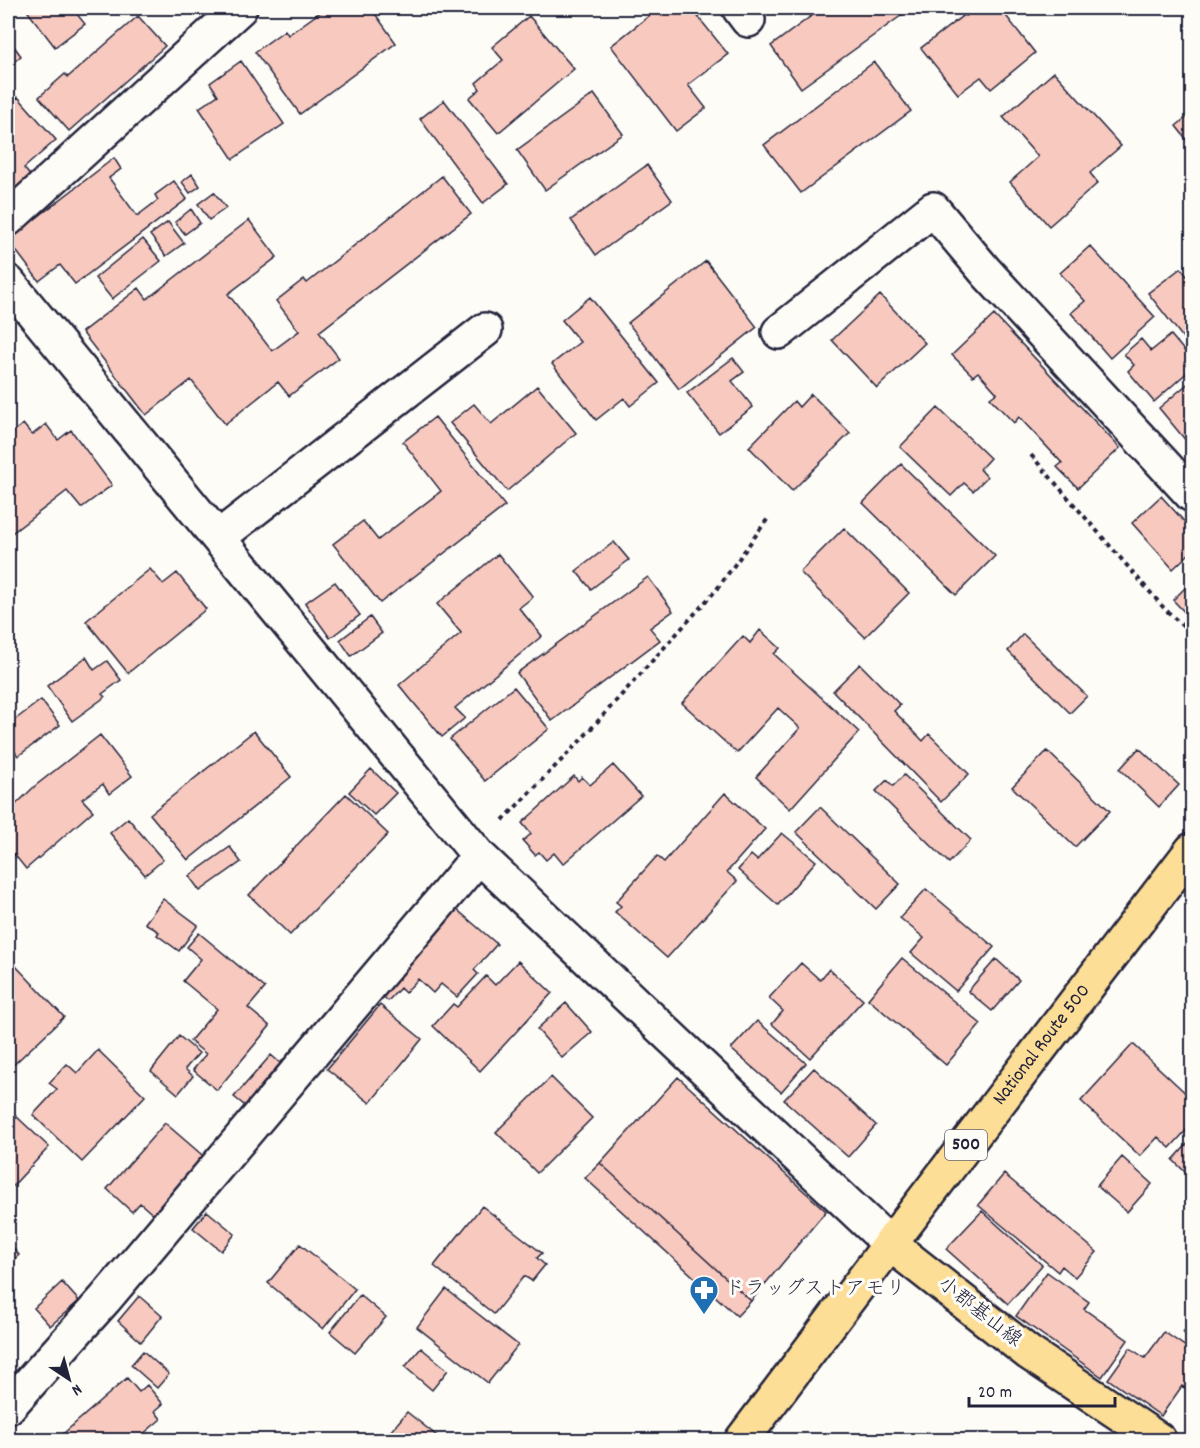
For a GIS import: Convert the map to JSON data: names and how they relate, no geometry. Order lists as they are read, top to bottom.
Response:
{
  "streets": {
    "main road": ["National Route 500", "500", "小郡基山線"]
  },
  "crossings": [
    ["National Route 500", "小郡基山線"]
  ],
  "places": {
    "pharmacy": ["ドラッグストアモリ"]
  },
  "scale_bar": "20 m",
  "north": "bottom right"
}
